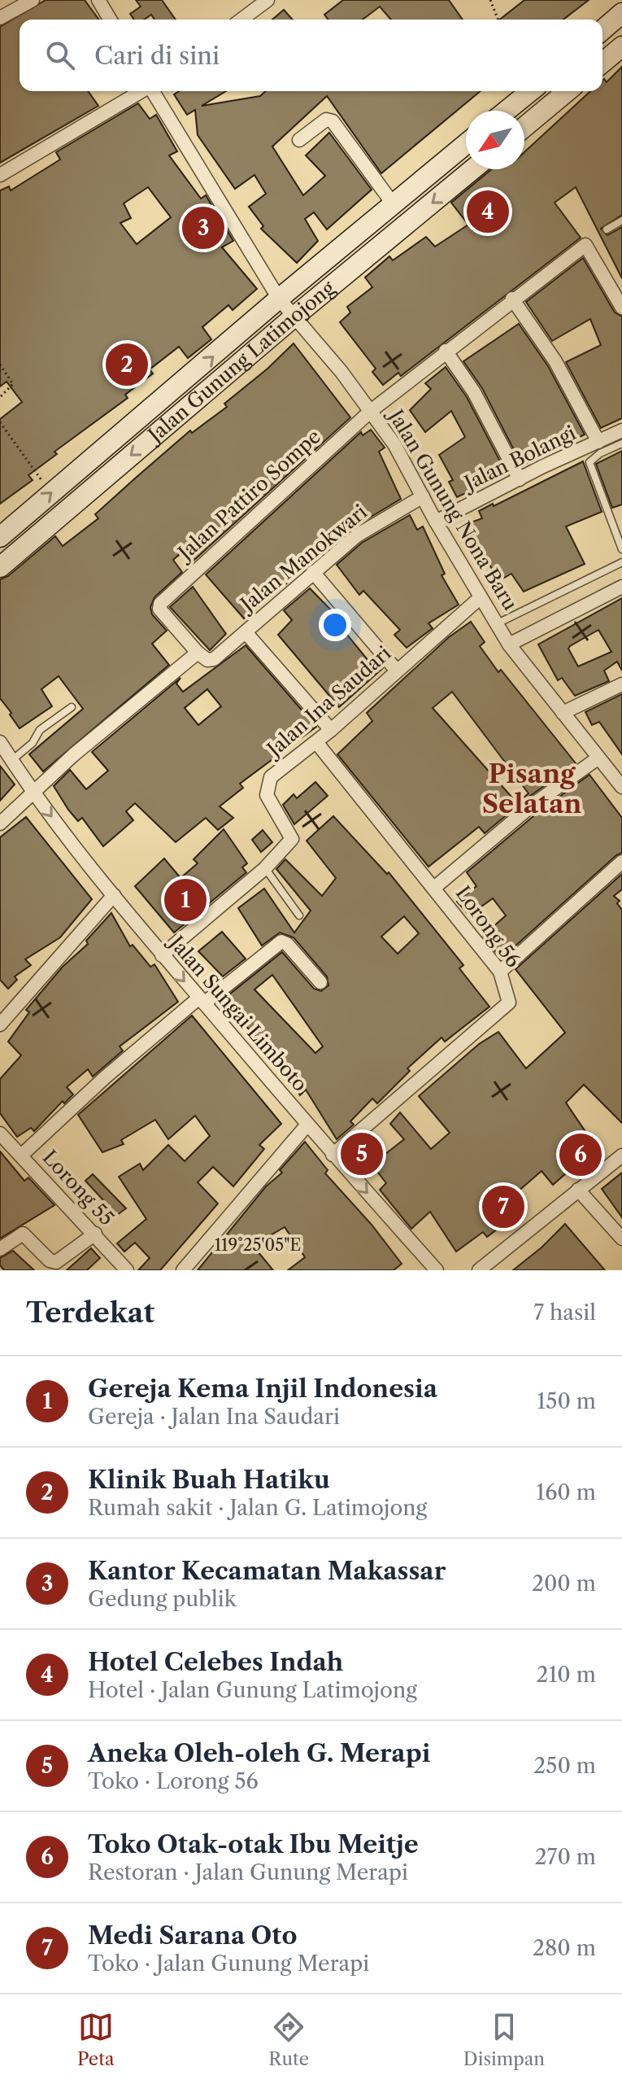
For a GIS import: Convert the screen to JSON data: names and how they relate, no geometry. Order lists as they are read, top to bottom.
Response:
{
  "streets": {
    "main road": ["Jalan Gunung Latimojong"],
    "street": [
      "Jalan Bolangi",
      "Jalan Pattiro Sompe",
      "Jalan Gunung Nona Baru",
      "Jalan Manokwari",
      "Jalan Ina Saudari",
      "Lorong 56",
      "Jalan Sungai Limboto",
      "Lorong 55"
    ]
  },
  "crossings": [
    ["Jalan Gunung Latimojong", "Jalan Gunung Nona Baru"],
    ["Jalan Bolangi", "Jalan Gunung Nona Baru"],
    ["Jalan Pattiro Sompe", "Jalan Gunung Nona Baru"],
    ["Jalan Pattiro Sompe", "Jalan Manokwari"],
    ["Jalan Gunung Nona Baru", "Jalan Manokwari"],
    ["Jalan Gunung Nona Baru", "Jalan Ina Saudari"],
    ["Jalan Ina Saudari", "Lorong 56"],
    ["Jalan Ina Saudari", "Jalan Sungai Limboto"],
    ["Lorong 56", "Jalan Sungai Limboto"]
  ],
  "one_way": ["Jalan Sungai Limboto"],
  "districts": ["Pisang Selatan"],
  "north": "bottom left",
  "page": {
    "search": "Cari di sini",
    "pins": [
      "4",
      "3",
      "2",
      "1",
      "5",
      "6",
      "7"
    ],
    "heading": ["Terdekat", "7 hasil"],
    "list": [
      {
        "mark": "1",
        "name": "Gereja Kema Injil Indonesia",
        "note": "Gereja · Jalan Ina Saudari",
        "value": "150 m"
      },
      {
        "mark": "2",
        "name": "Klinik Buah Hatiku",
        "note": "Rumah sakit · Jalan G. Latimojong",
        "value": "160 m"
      },
      {
        "mark": "3",
        "name": "Kantor Kecamatan Makassar",
        "note": "Gedung publik",
        "value": "200 m"
      },
      {
        "mark": "4",
        "name": "Hotel Celebes Indah",
        "note": "Hotel · Jalan Gunung Latimojong",
        "value": "210 m"
      },
      {
        "mark": "5",
        "name": "Aneka Oleh-oleh G. Merapi",
        "note": "Toko · Lorong 56",
        "value": "250 m"
      },
      {
        "mark": "6",
        "name": "Toko Otak-otak Ibu Meitje",
        "note": "Restoran · Jalan Gunung Merapi",
        "value": "270 m"
      },
      {
        "mark": "7",
        "name": "Medi Sarana Oto",
        "note": "Toko · Jalan Gunung Merapi",
        "value": "280 m"
      }
    ],
    "nav": ["Peta", "Rute", "Disimpan"]
  },
  "coordinates": ["119°25'05\"E"]
}
